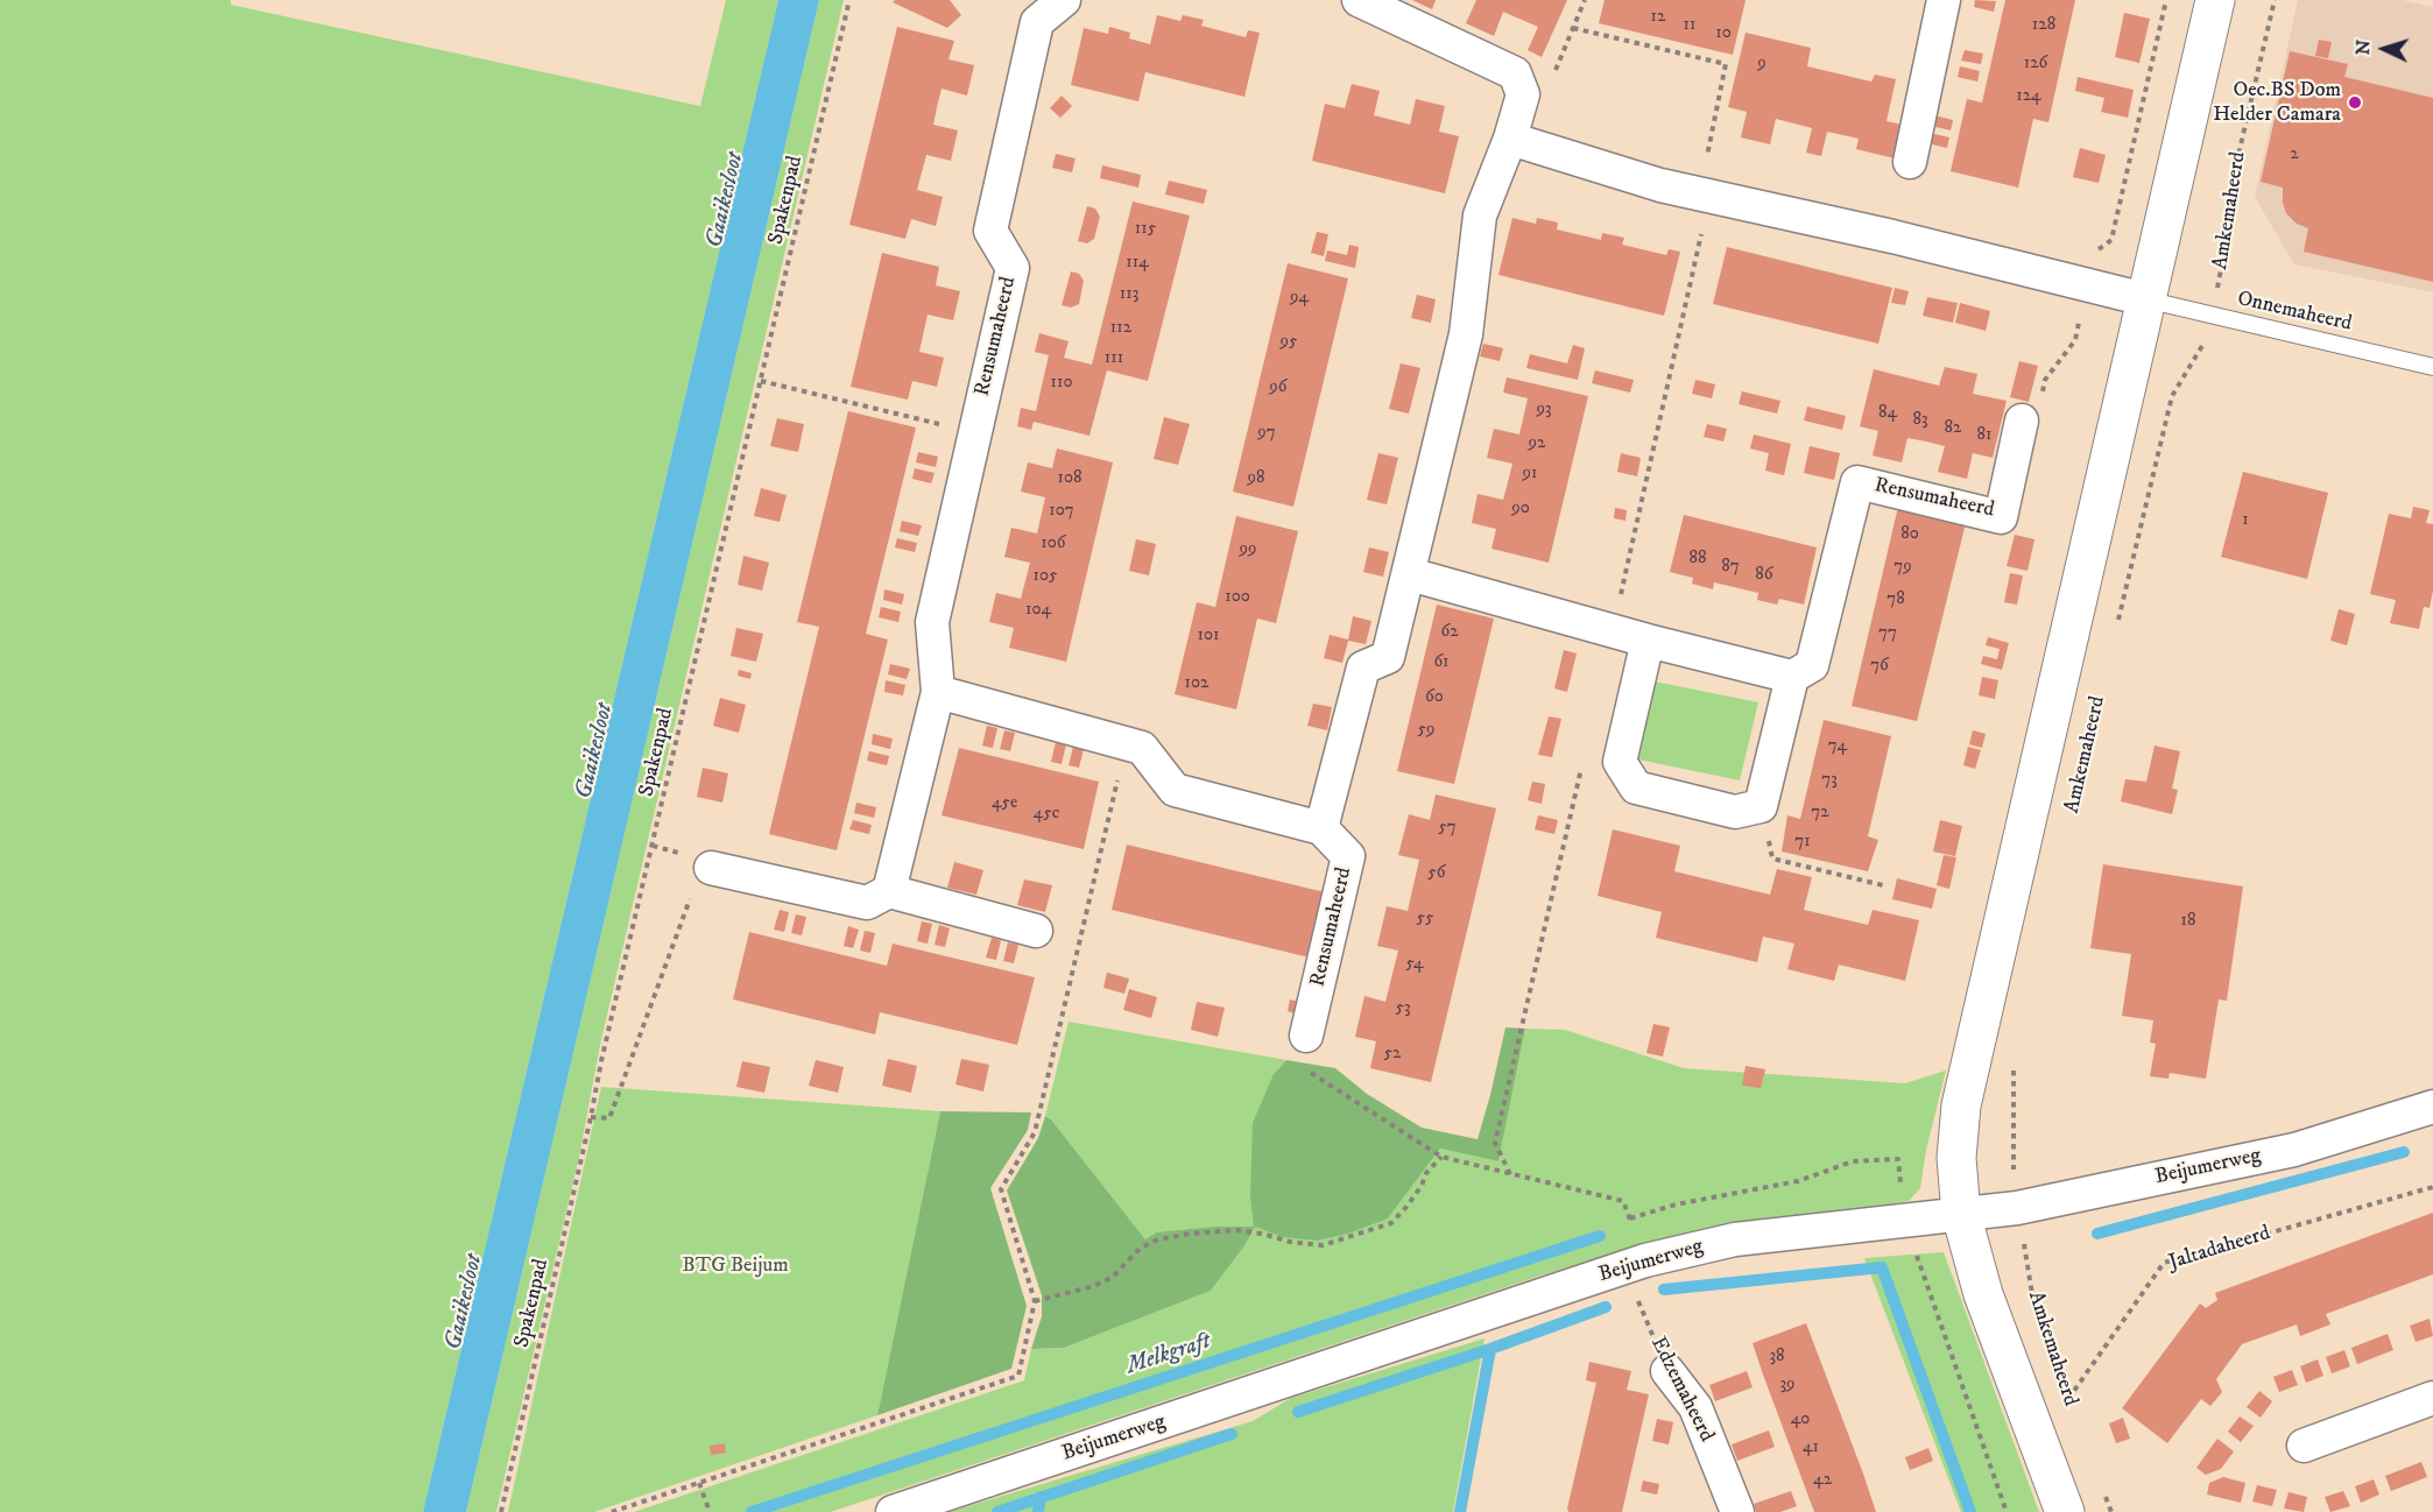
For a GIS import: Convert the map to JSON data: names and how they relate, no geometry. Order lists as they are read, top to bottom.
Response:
{
  "streets": {
    "street": [
      "Amkemaheerd",
      "Rensumaheerd",
      "Beijumerweg",
      "Edzemaheerd"
    ],
    "lane": ["Onnemaheerd"],
    "path": ["Spakenpad", "Jaltadaheerd"]
  },
  "crossings": [
    ["Amkemaheerd", "Onnemaheerd"],
    ["Amkemaheerd", "Beijumerweg"],
    ["Amkemaheerd", "Jaltadaheerd"],
    ["Beijumerweg", "Edzemaheerd"]
  ],
  "water": ["Gaaikesloot", "Melkgraft"],
  "parks": ["BTG Beijum"],
  "places": ["Oec.BS Dom Helder Camara"],
  "house_numbers": [
    "12",
    "11",
    "128",
    "10",
    "9",
    "126",
    "124",
    "2",
    "115",
    "114",
    "113",
    "94",
    "112",
    "95",
    "111",
    "110",
    "96",
    "93",
    "84",
    "83",
    "82",
    "97",
    "81",
    "92",
    "91",
    "108",
    "98",
    "90",
    "107",
    "1",
    "80",
    "106",
    "99",
    "88",
    "87",
    "79",
    "86",
    "105",
    "100",
    "78",
    "104",
    "62",
    "77",
    "101",
    "61",
    "76",
    "102",
    "60",
    "59",
    "74",
    "73",
    "45e",
    "72",
    "45c",
    "57",
    "71",
    "56",
    "55",
    "18",
    "54",
    "53",
    "52",
    "38",
    "39",
    "40",
    "41",
    "42"
  ],
  "north": "left"
}
